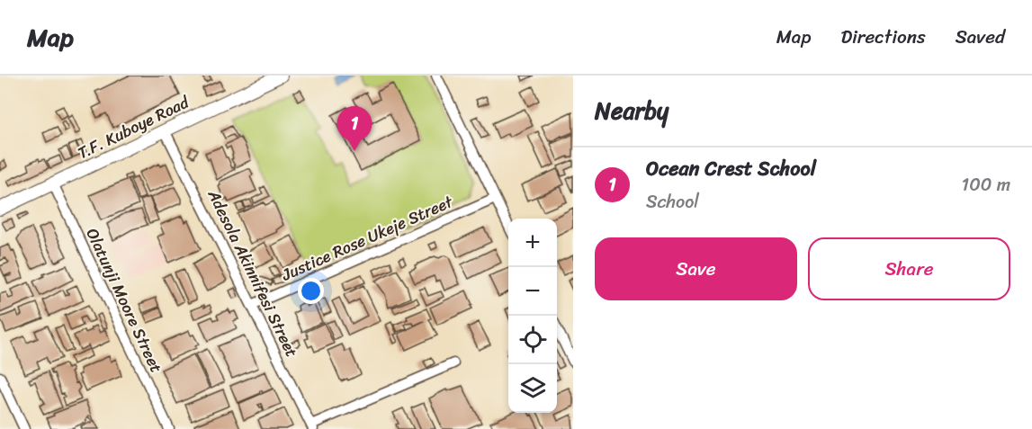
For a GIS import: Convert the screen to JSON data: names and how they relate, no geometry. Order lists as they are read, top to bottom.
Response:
{
  "streets": {
    "street": [
      "T.F. Kuboye Road",
      "Justice Rose Ukeje Street",
      "Adesola Akinnifesi Street",
      "Olatunji Moore Street"
    ]
  },
  "crossings": [
    ["T.F. Kuboye Road", "Adesola Akinnifesi Street"],
    ["T.F. Kuboye Road", "Olatunji Moore Street"],
    ["Justice Rose Ukeje Street", "Adesola Akinnifesi Street"]
  ],
  "page": {
    "header": "Map",
    "nav": ["Map", "Directions", "Saved"],
    "heading": "Nearby",
    "pins": "1",
    "list": [
      {
        "mark": "1",
        "name": "Ocean Crest School",
        "note": "School",
        "value": "100 m"
      }
    ],
    "map_buttons": ["+", "−"],
    "buttons": ["Save", "Share"]
  }
}
